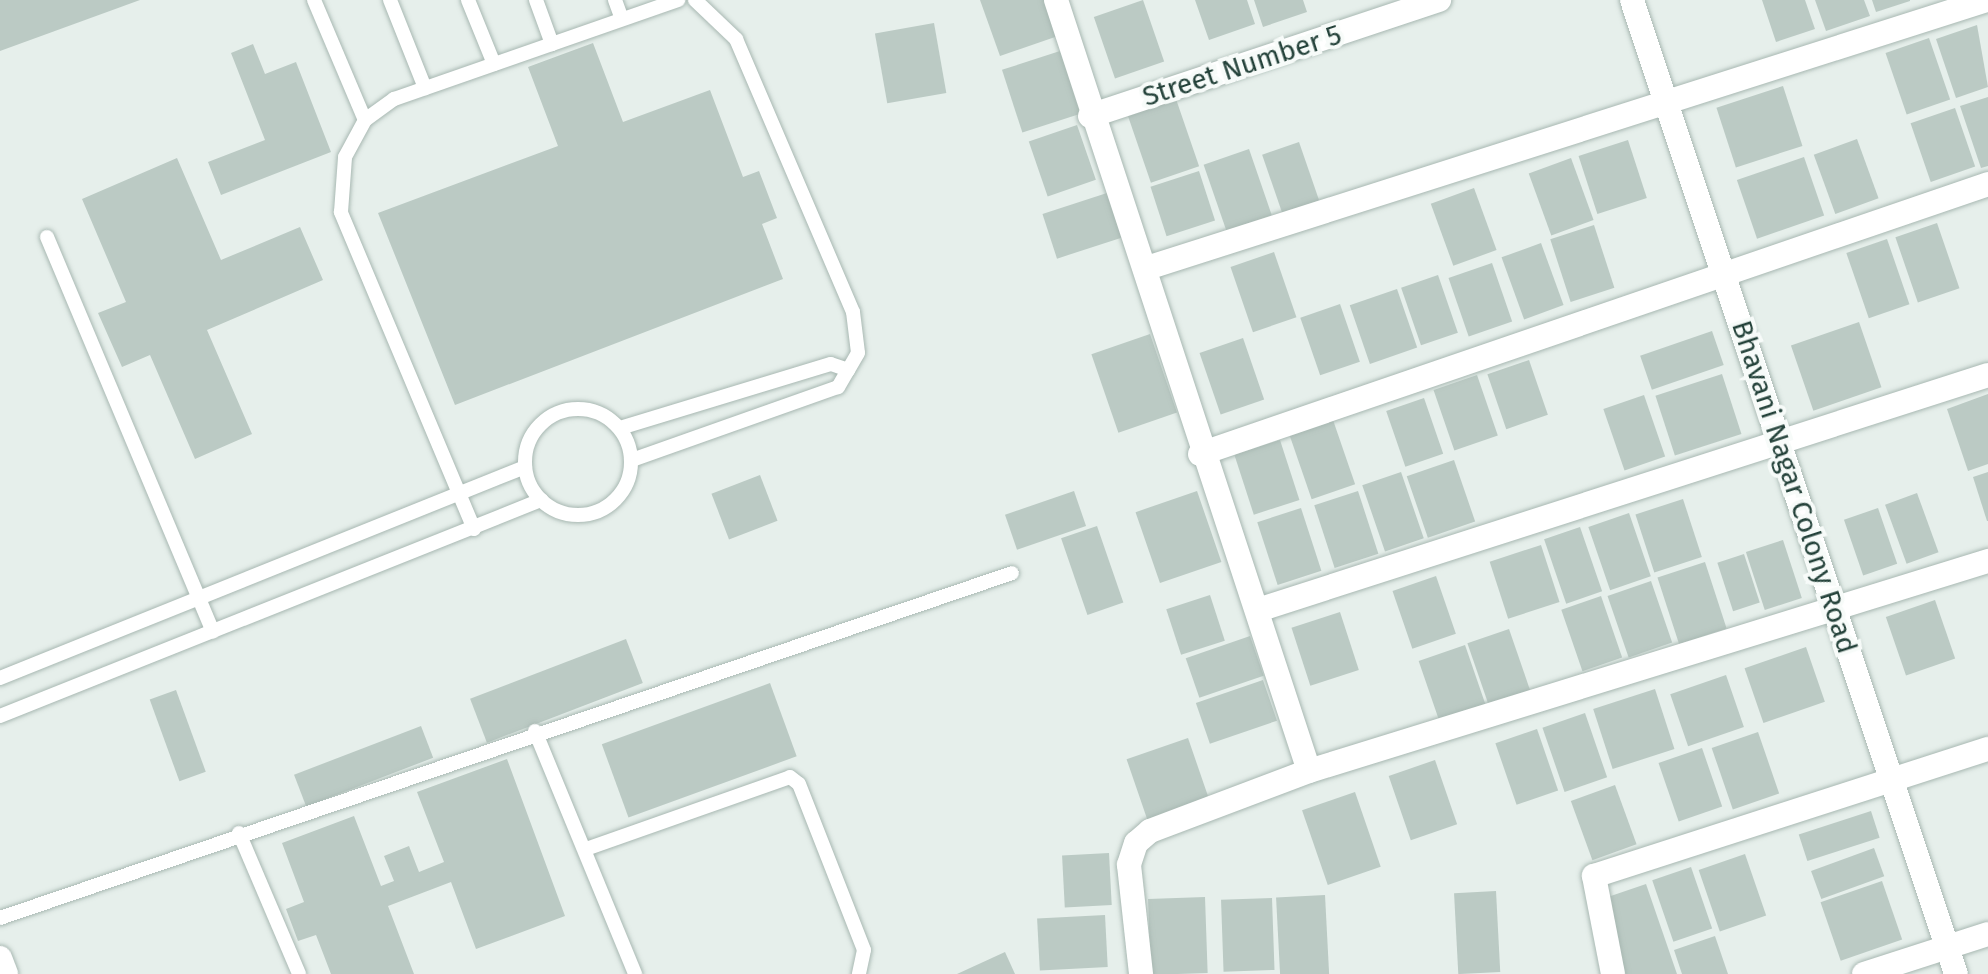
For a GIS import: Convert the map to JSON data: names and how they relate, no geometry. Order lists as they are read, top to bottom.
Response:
{
  "streets": {
    "street": ["Street Number 5", "Bhavani Nagar Colony Road"]
  }
}
